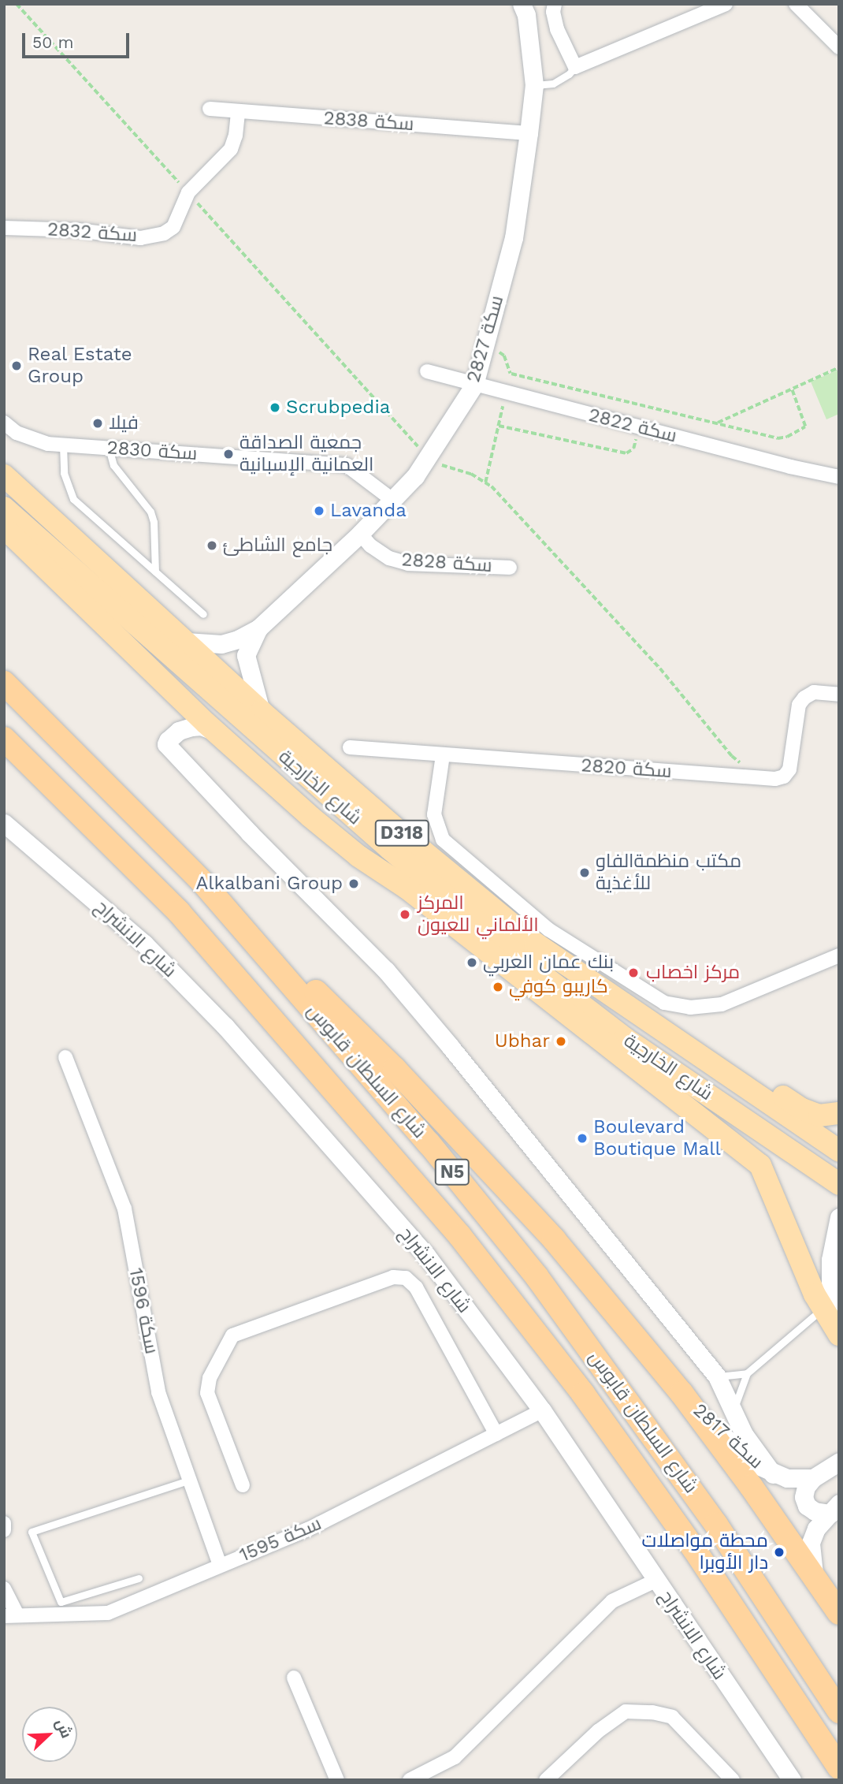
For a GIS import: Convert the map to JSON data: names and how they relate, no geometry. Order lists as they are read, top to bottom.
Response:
{
  "streets": {
    "highway": ["شارع السلطان قابوس", "N5"],
    "main road": ["شارع الخارجية", "D318"],
    "street": [
      "سكة 2838",
      "سكة 2832",
      "سكة 2827",
      "سكة 2822",
      "سكة 2830",
      "سكة 2828",
      "سكة 2820",
      "شارع الانشراح",
      "سكة 1596",
      "سكة 2817",
      "سكة 1595"
    ]
  },
  "crossings": [
    ["سكة 2838", "سكة 2832"],
    ["سكة 2838", "سكة 2827"],
    ["سكة 2827", "سكة 2822"],
    ["سكة 2827", "سكة 2830"],
    ["سكة 2827", "سكة 2828"],
    ["سكة 2827", "شارع الخارجية"],
    ["شارع الانشراح", "سكة 1595"],
    ["سكة 1596", "سكة 1595"]
  ],
  "places": [
    "Real Estate Group",
    "Scrubpedia",
    "فيلا",
    "جمعية الصداقة العمانية الإسبانية",
    "Lavanda",
    "جامع الشاطئ",
    "مكتب منظمةالفاو للأغذية",
    "Alkalbani Group",
    "المركز الألماني للعيون",
    "بنك عمان العربي",
    "مركز اخصاب",
    "كاريبو كوفي",
    "Ubhar",
    "Boulevard Boutique Mall",
    "محطة مواصلات دار الأوبرا"
  ],
  "scale_bar": "50 m",
  "north": "top right"
}
